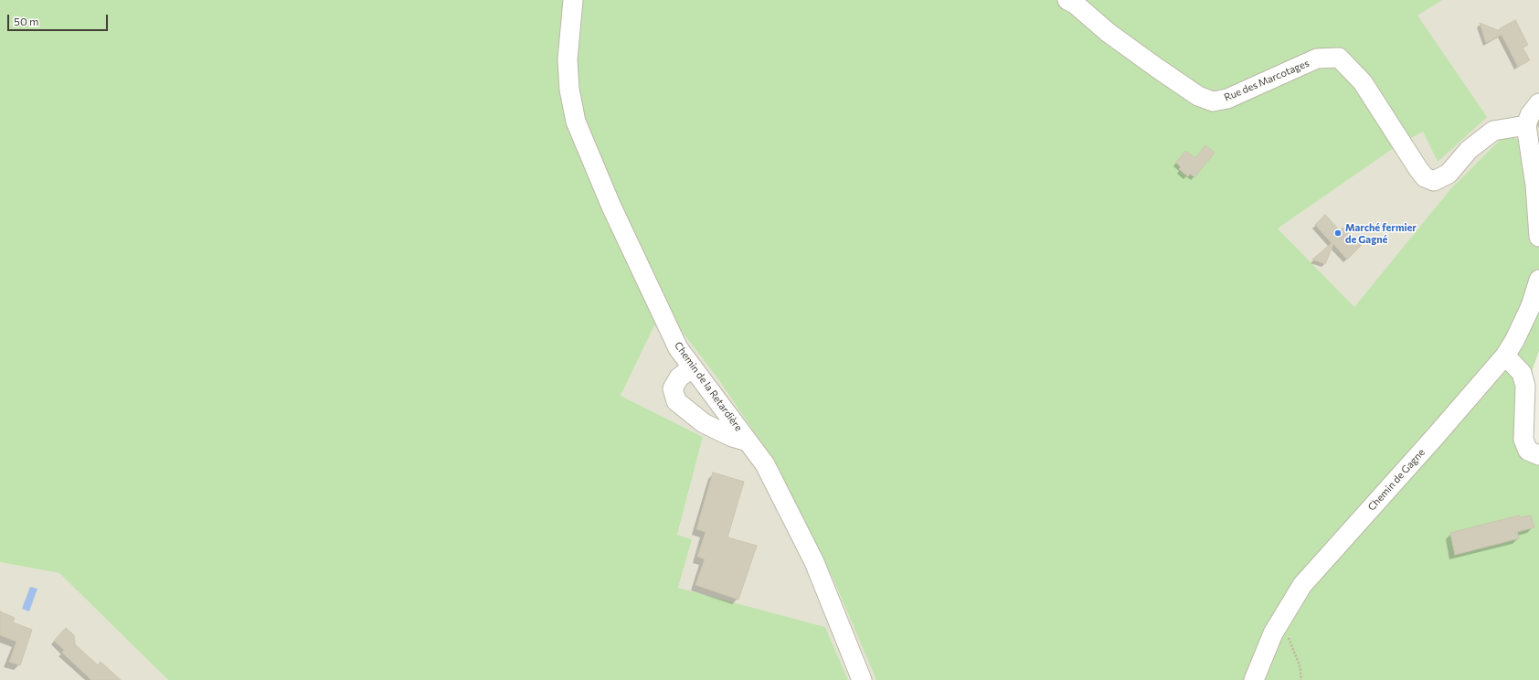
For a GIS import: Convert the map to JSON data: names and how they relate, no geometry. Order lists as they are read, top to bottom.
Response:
{
  "streets": {
    "street": ["Rue des Marcotages", "Chemin de la Retardière", "Chemin de Gagne"]
  },
  "places": ["Marché fermier de Gagné"],
  "scale_bar": "50 m"
}
